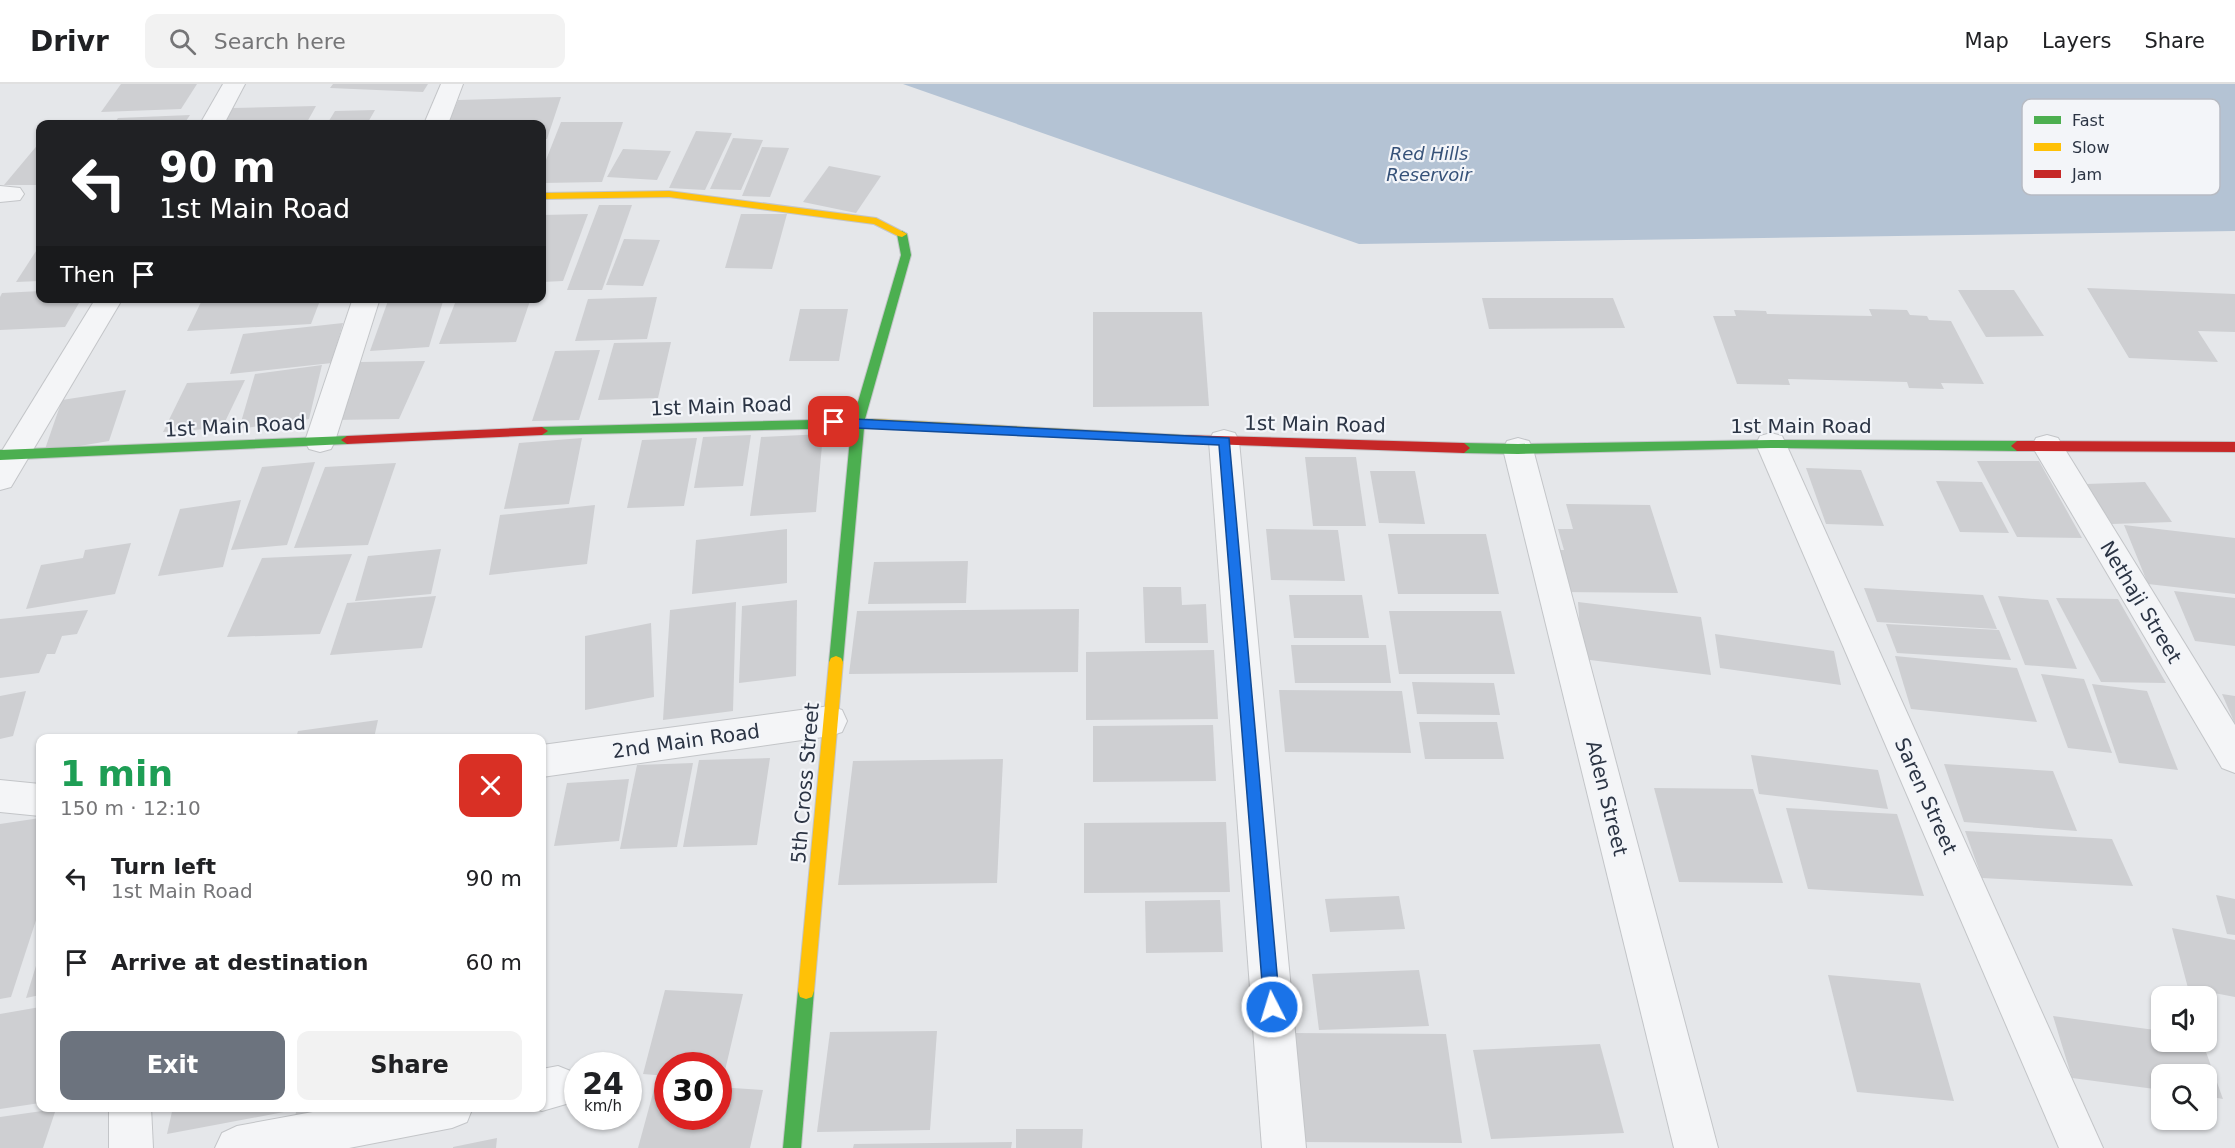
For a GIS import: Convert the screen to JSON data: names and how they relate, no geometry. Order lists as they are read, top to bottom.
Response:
{
  "streets": {
    "street": [
      "1st Main Road",
      "Nethaji Street",
      "2nd Main Road",
      "5th Cross Street",
      "Saren Street",
      "Aden Street"
    ]
  },
  "crossings": [
    ["1st Main Road", "Nethaji Street"],
    ["1st Main Road", "5th Cross Street"],
    ["1st Main Road", "Saren Street"],
    ["1st Main Road", "Aden Street"],
    ["2nd Main Road", "5th Cross Street"]
  ],
  "water": ["Red Hills Reservoir"],
  "legend": ["Fast", "Slow", "Jam"],
  "page": {
    "header": "Drivr",
    "search": "Search here",
    "nav": ["Map", "Layers", "Share"],
    "turn": ["90 m", "1st Main Road"],
    "then": "Then",
    "heading": ["1 min", "150 m · 12:10"],
    "list": [
      {
        "name": "Turn left",
        "note": "1st Main Road",
        "value": "90 m"
      },
      {
        "name": "Arrive at destination",
        "value": "60 m"
      }
    ],
    "buttons": ["Exit", "Share"],
    "speed": "24 km/h",
    "limit": "30"
  }
}
